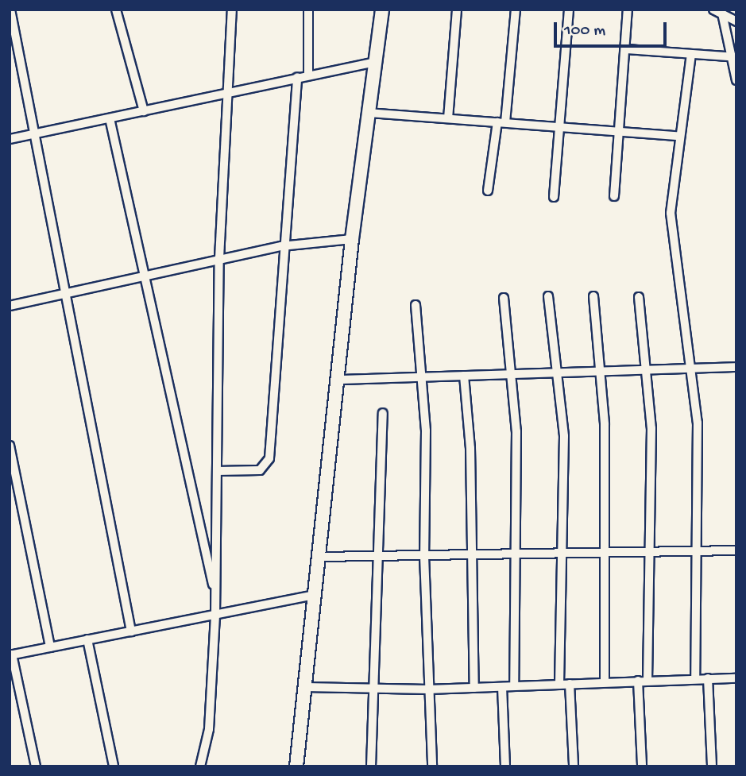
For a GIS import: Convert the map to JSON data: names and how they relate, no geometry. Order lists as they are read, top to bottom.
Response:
{
  "scale_bar": "100 m"
}
